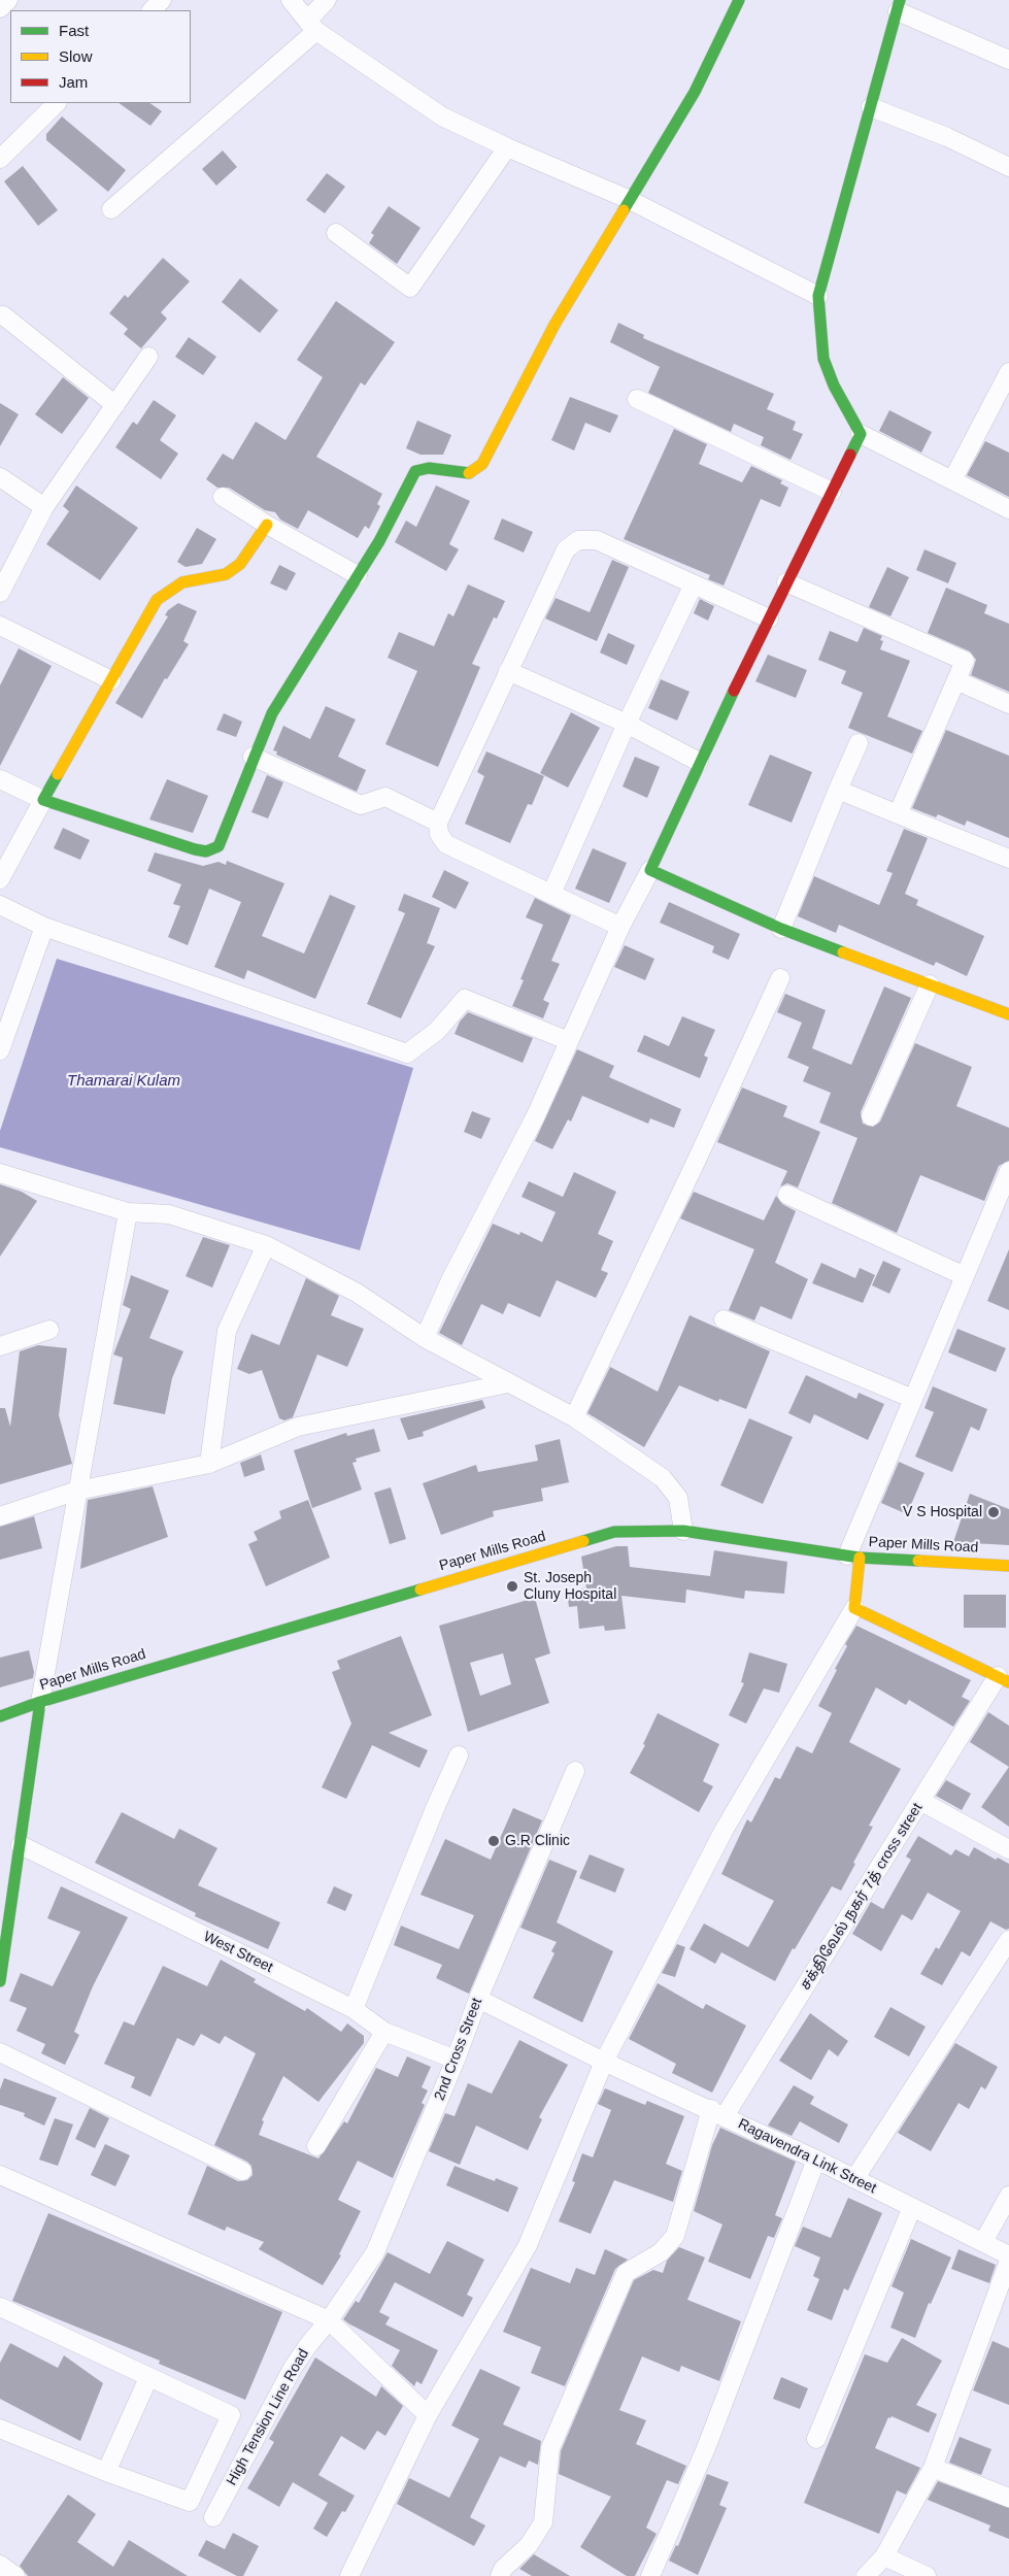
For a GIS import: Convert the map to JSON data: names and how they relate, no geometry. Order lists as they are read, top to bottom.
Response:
{
  "streets": {
    "street": [
      "Paper Mills Road",
      "சக்திவேல் நகர் 7த் cross street",
      "West Street",
      "2nd Cross Street",
      "Ragavendra Link Street",
      "High Tension Line Road"
    ]
  },
  "crossings": [
    ["சக்திவேல் நகர் 7த் cross street", "Ragavendra Link Street"],
    ["West Street", "2nd Cross Street"],
    ["2nd Cross Street", "Ragavendra Link Street"],
    ["2nd Cross Street", "High Tension Line Road"]
  ],
  "water": ["Thamarai Kulam"],
  "places": ["V S Hospital", "St. Joseph Cluny Hospital", "G.R Clinic"],
  "legend": ["Fast", "Slow", "Jam"]
}
